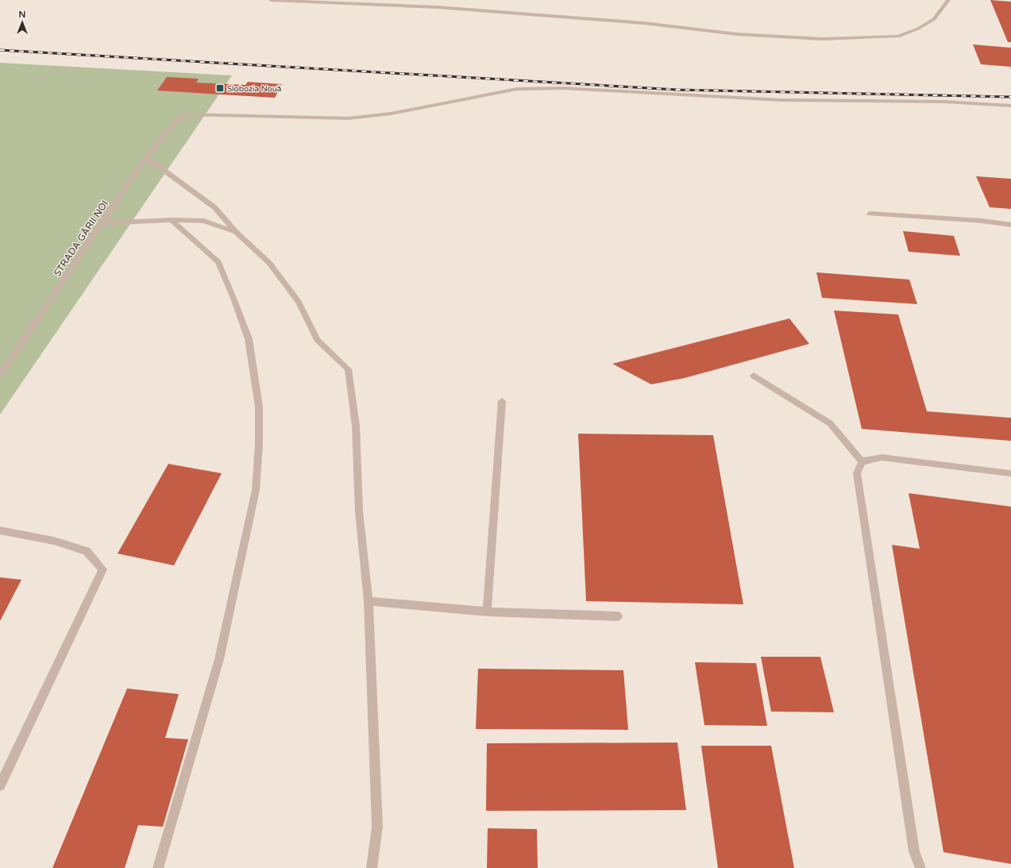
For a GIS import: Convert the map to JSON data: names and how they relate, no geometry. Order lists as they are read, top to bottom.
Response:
{
  "streets": {
    "street": ["STRADA GĂRII NOI"]
  },
  "places": {
    "transit": ["Slobozia Nouă"]
  },
  "north": "top"
}
